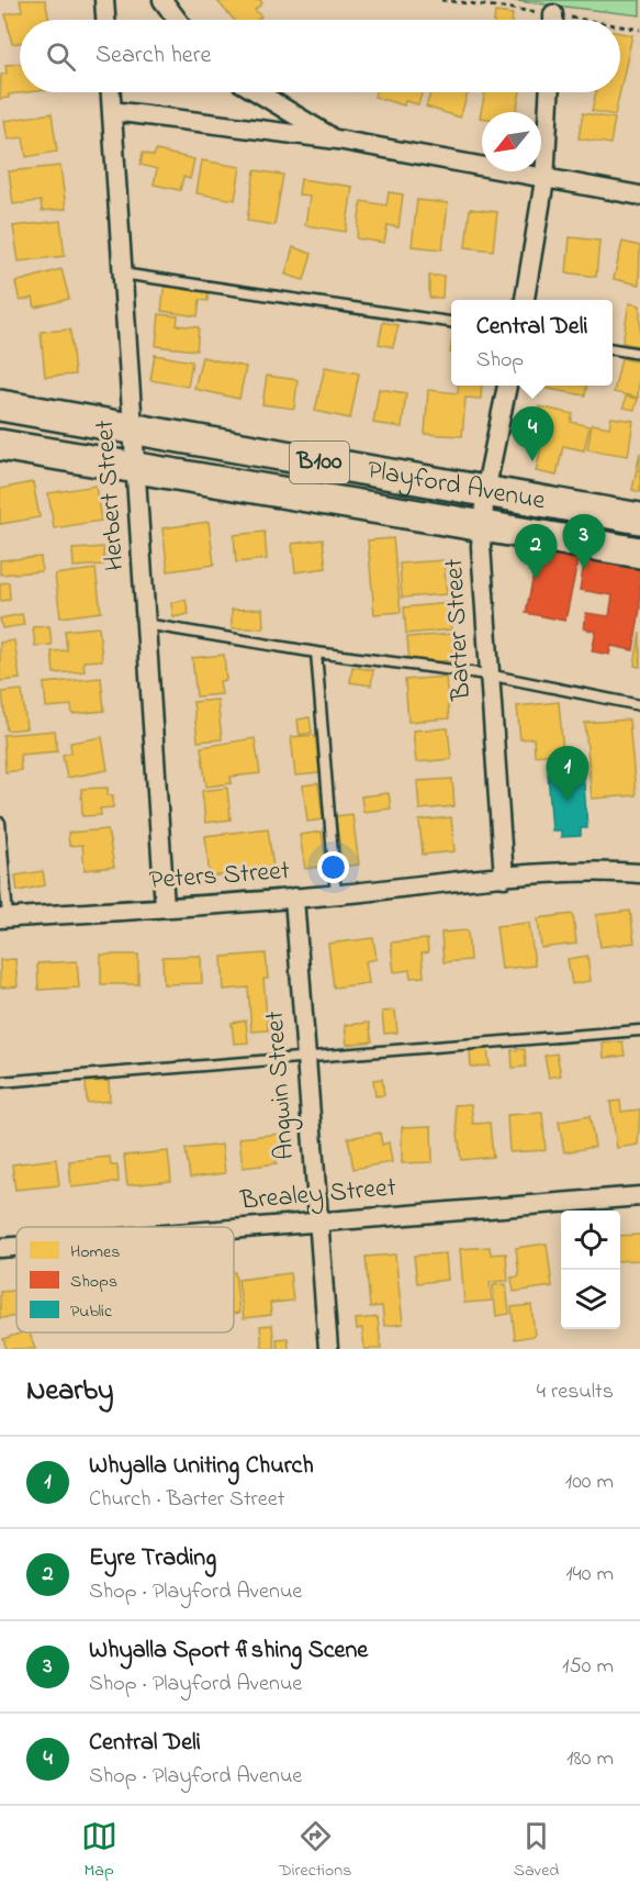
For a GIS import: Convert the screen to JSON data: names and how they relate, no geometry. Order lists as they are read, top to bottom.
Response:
{
  "streets": {
    "highway": ["B100", "Playford Avenue"],
    "street": [
      "Herbert Street",
      "Barter Street",
      "Peters Street",
      "Angwin Street",
      "Brealey Street"
    ]
  },
  "crossings": [
    ["Playford Avenue", "Herbert Street"],
    ["Playford Avenue", "Barter Street"],
    ["Herbert Street", "Peters Street"],
    ["Barter Street", "Peters Street"],
    ["Peters Street", "Angwin Street"],
    ["Angwin Street", "Brealey Street"]
  ],
  "legend": ["Homes", "Shops", "Public"],
  "north": "bottom left",
  "page": {
    "search": "Search here",
    "popup": ["Central Deli", "Shop"],
    "pins": [
      "4",
      "3",
      "2",
      "1"
    ],
    "heading": ["Nearby", "4 results"],
    "list": [
      {
        "mark": "1",
        "name": "Whyalla Uniting Church",
        "note": "Church · Barter Street",
        "value": "100 m"
      },
      {
        "mark": "2",
        "name": "Eyre Trading",
        "note": "Shop · Playford Avenue",
        "value": "140 m"
      },
      {
        "mark": "3",
        "name": "Whyalla Sport fishing Scene",
        "note": "Shop · Playford Avenue",
        "value": "150 m"
      },
      {
        "mark": "4",
        "name": "Central Deli",
        "note": "Shop · Playford Avenue",
        "value": "180 m"
      }
    ],
    "nav": ["Map", "Directions", "Saved"]
  }
}
